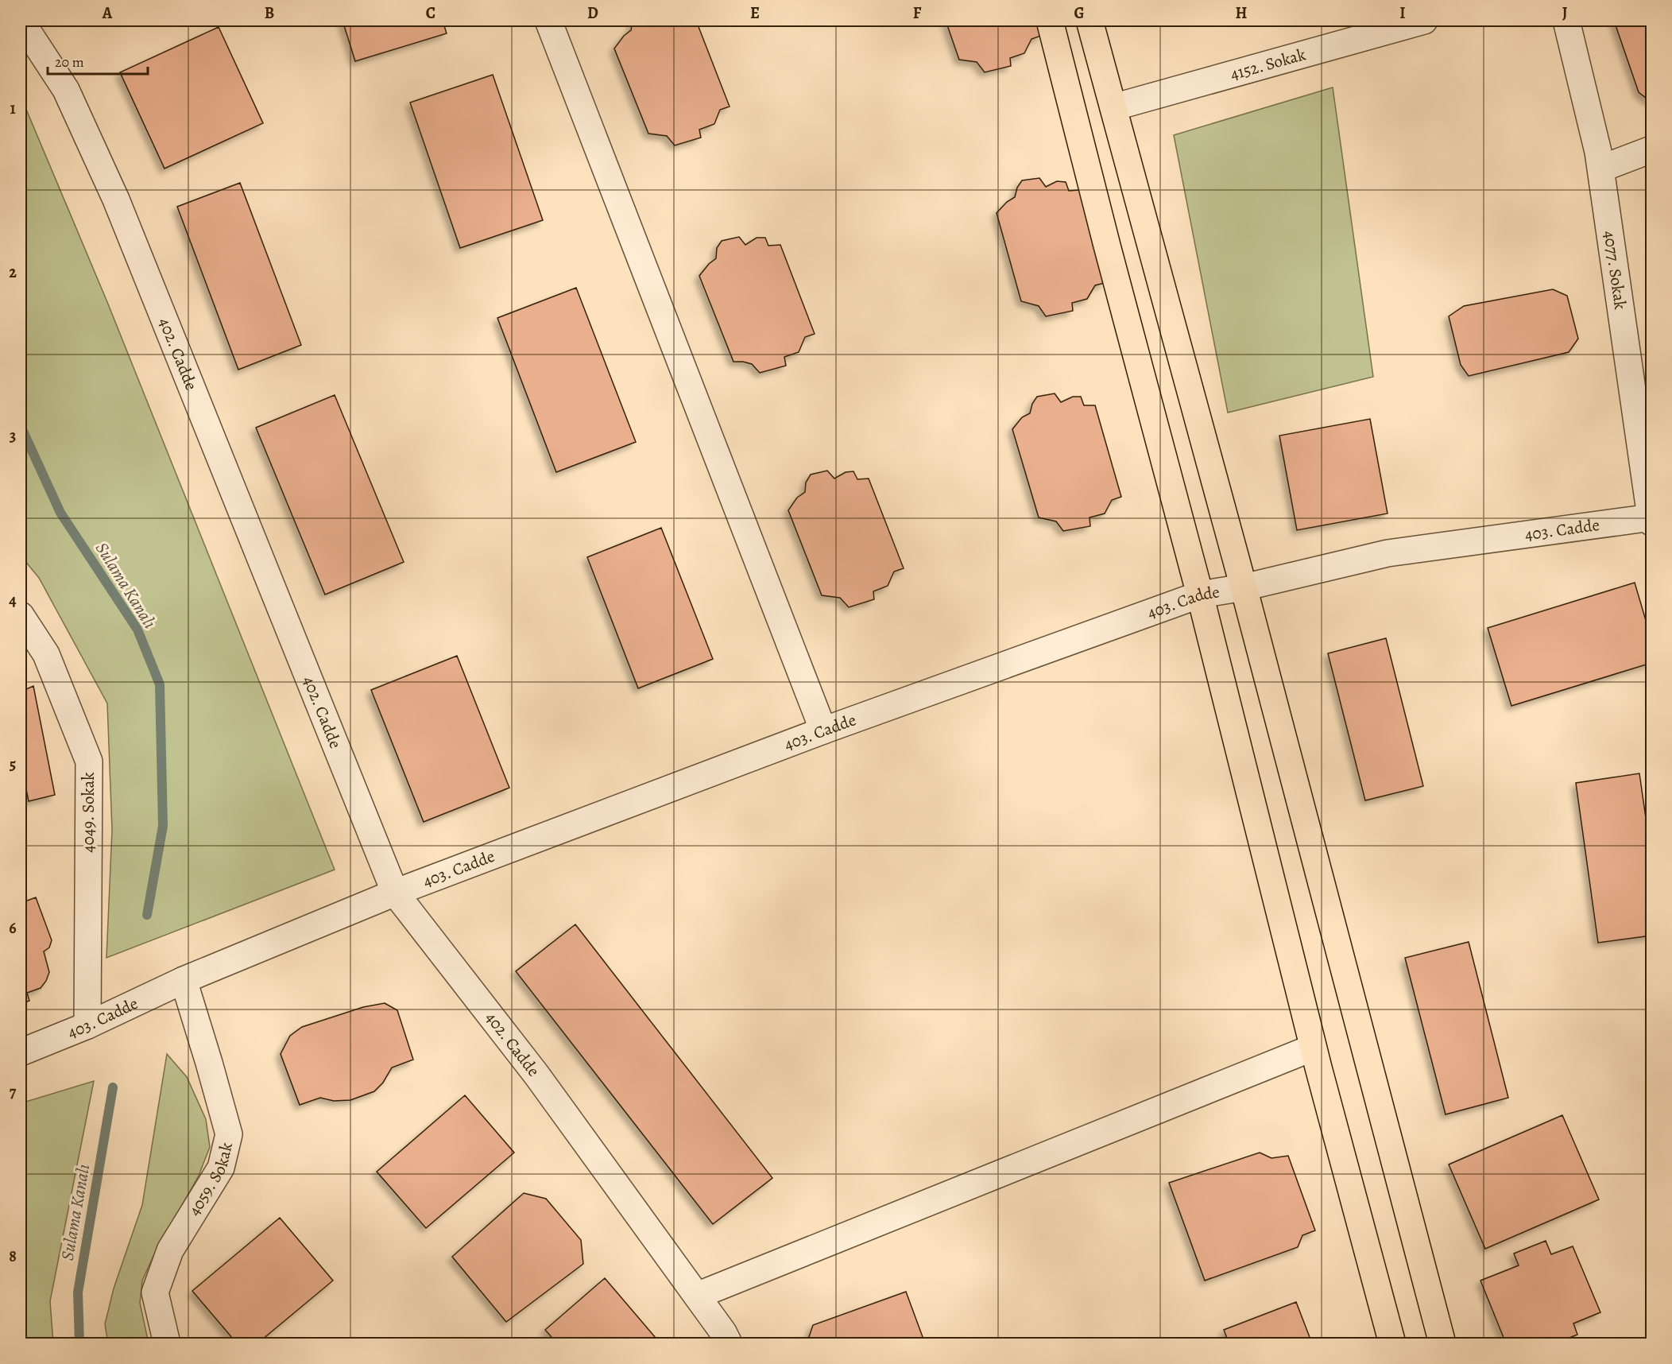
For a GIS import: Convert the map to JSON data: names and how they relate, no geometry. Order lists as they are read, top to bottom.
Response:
{
  "streets": {
    "street": [
      "4152. Sokak",
      "4077. Sokak",
      "402. Cadde",
      "403. Cadde",
      "4049. Sokak",
      "4059. Sokak"
    ]
  },
  "crossings": [
    ["4077. Sokak", "403. Cadde"],
    ["402. Cadde", "403. Cadde"],
    ["403. Cadde", "4049. Sokak"],
    ["403. Cadde", "4059. Sokak"]
  ],
  "water": ["Sulama Kanalı"],
  "scale_bar": "20 m",
  "grid": {
    "columns": [
      "A",
      "B",
      "C",
      "D",
      "E",
      "F",
      "G",
      "H",
      "I",
      "J"
    ],
    "rows": [
      "1",
      "2",
      "3",
      "4",
      "5",
      "6",
      "7",
      "8"
    ]
  }
}
